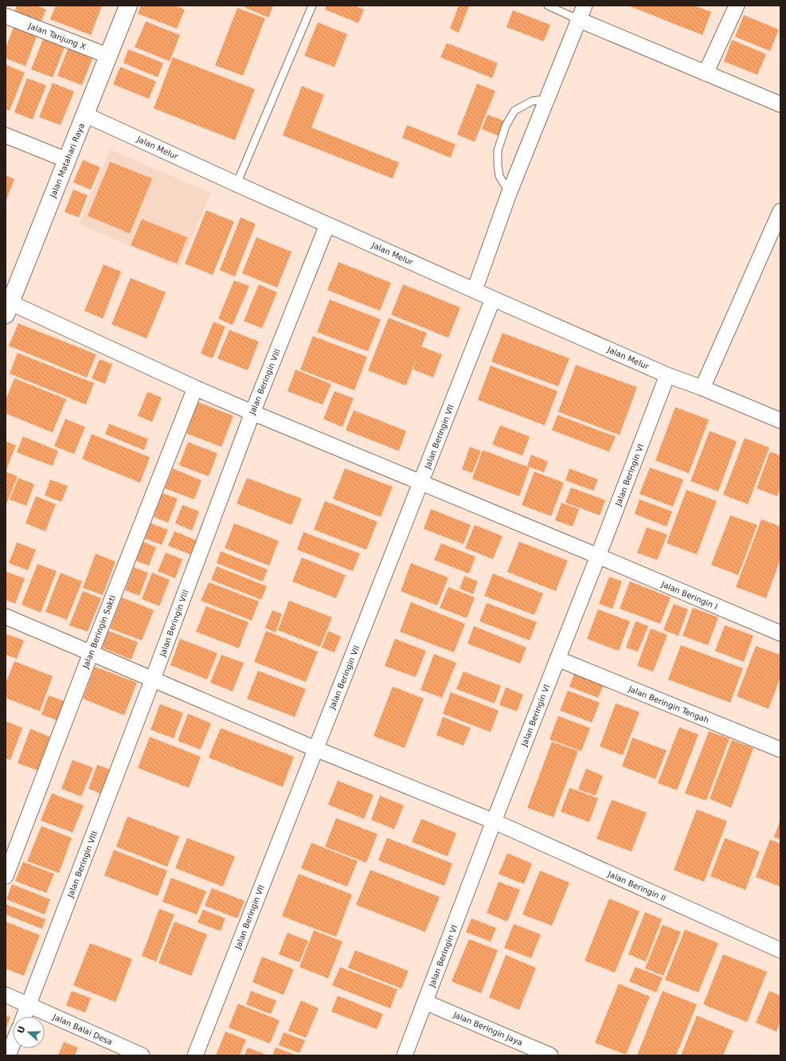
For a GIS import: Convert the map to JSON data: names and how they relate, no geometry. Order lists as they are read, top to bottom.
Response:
{
  "streets": {
    "street": [
      "Jalan Tanjung X",
      "Jalan Melur",
      "Jalan Matahari Raya",
      "Jalan Beringin VIII",
      "Jalan Beringin VII",
      "Jalan Beringin VI",
      "Jalan Beringin I",
      "Jalan Beringin Sakti",
      "Jalan Beringin Tengah",
      "Jalan Beringin II",
      "Jalan Beringin Jaya",
      "Jalan Balai Desa"
    ]
  },
  "crossings": [
    ["Jalan Tanjung X", "Jalan Matahari Raya"],
    ["Jalan Melur", "Jalan Matahari Raya"],
    ["Jalan Melur", "Jalan Beringin VIII"],
    ["Jalan Melur", "Jalan Beringin VII"],
    ["Jalan Melur", "Jalan Beringin VI"],
    ["Jalan Matahari Raya", "Jalan Beringin I"],
    ["Jalan Beringin VIII", "Jalan Beringin I"],
    ["Jalan Beringin VIII", "Jalan Beringin II"],
    ["Jalan Beringin VIII", "Jalan Balai Desa"],
    ["Jalan Beringin VII", "Jalan Beringin I"],
    ["Jalan Beringin VII", "Jalan Beringin II"],
    ["Jalan Beringin VI", "Jalan Beringin I"],
    ["Jalan Beringin VI", "Jalan Beringin Tengah"],
    ["Jalan Beringin VI", "Jalan Beringin II"],
    ["Jalan Beringin VI", "Jalan Beringin Jaya"],
    ["Jalan Beringin I", "Jalan Beringin Sakti"],
    ["Jalan Beringin Sakti", "Jalan Beringin II"]
  ],
  "north": "left"
}
